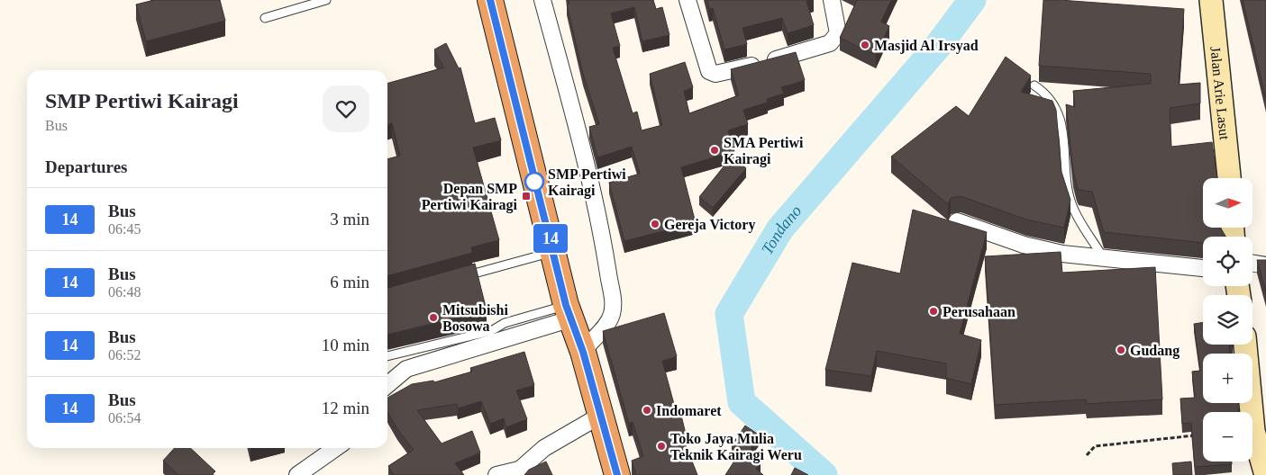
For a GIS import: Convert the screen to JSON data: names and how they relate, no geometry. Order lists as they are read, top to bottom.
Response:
{
  "streets": {
    "main road": ["Jalan Arie Lasut"]
  },
  "water": ["Tondano"],
  "places": {
    "other": [
      "Masjid Al Irsyad",
      "SMA Pertiwi Kairagi",
      "SMP Pertiwi Kairagi",
      "Gereja Victory",
      "Perusahaan",
      "Mitsubishi Bosowa",
      "Gudang",
      "Indomaret",
      "Toko Jaya Mulia Teknik Kairagi Weru"
    ],
    "transit": ["Depan SMP Pertiwi Kairagi"]
  },
  "lines": ["bus line 14"],
  "north": "right",
  "page": {
    "on_map": "14",
    "heading": [
      ["SMP Pertiwi Kairagi", "Bus"],
      "Departures"
    ],
    "map_buttons": ["+", "−"],
    "list": [
      {
        "mark": "14",
        "name": "Bus",
        "note": "06:45",
        "value": "3 min"
      },
      {
        "mark": "14",
        "name": "Bus",
        "note": "06:48",
        "value": "6 min"
      },
      {
        "mark": "14",
        "name": "Bus",
        "note": "06:52",
        "value": "10 min"
      },
      {
        "mark": "14",
        "name": "Bus",
        "note": "06:54",
        "value": "12 min"
      }
    ]
  }
}
